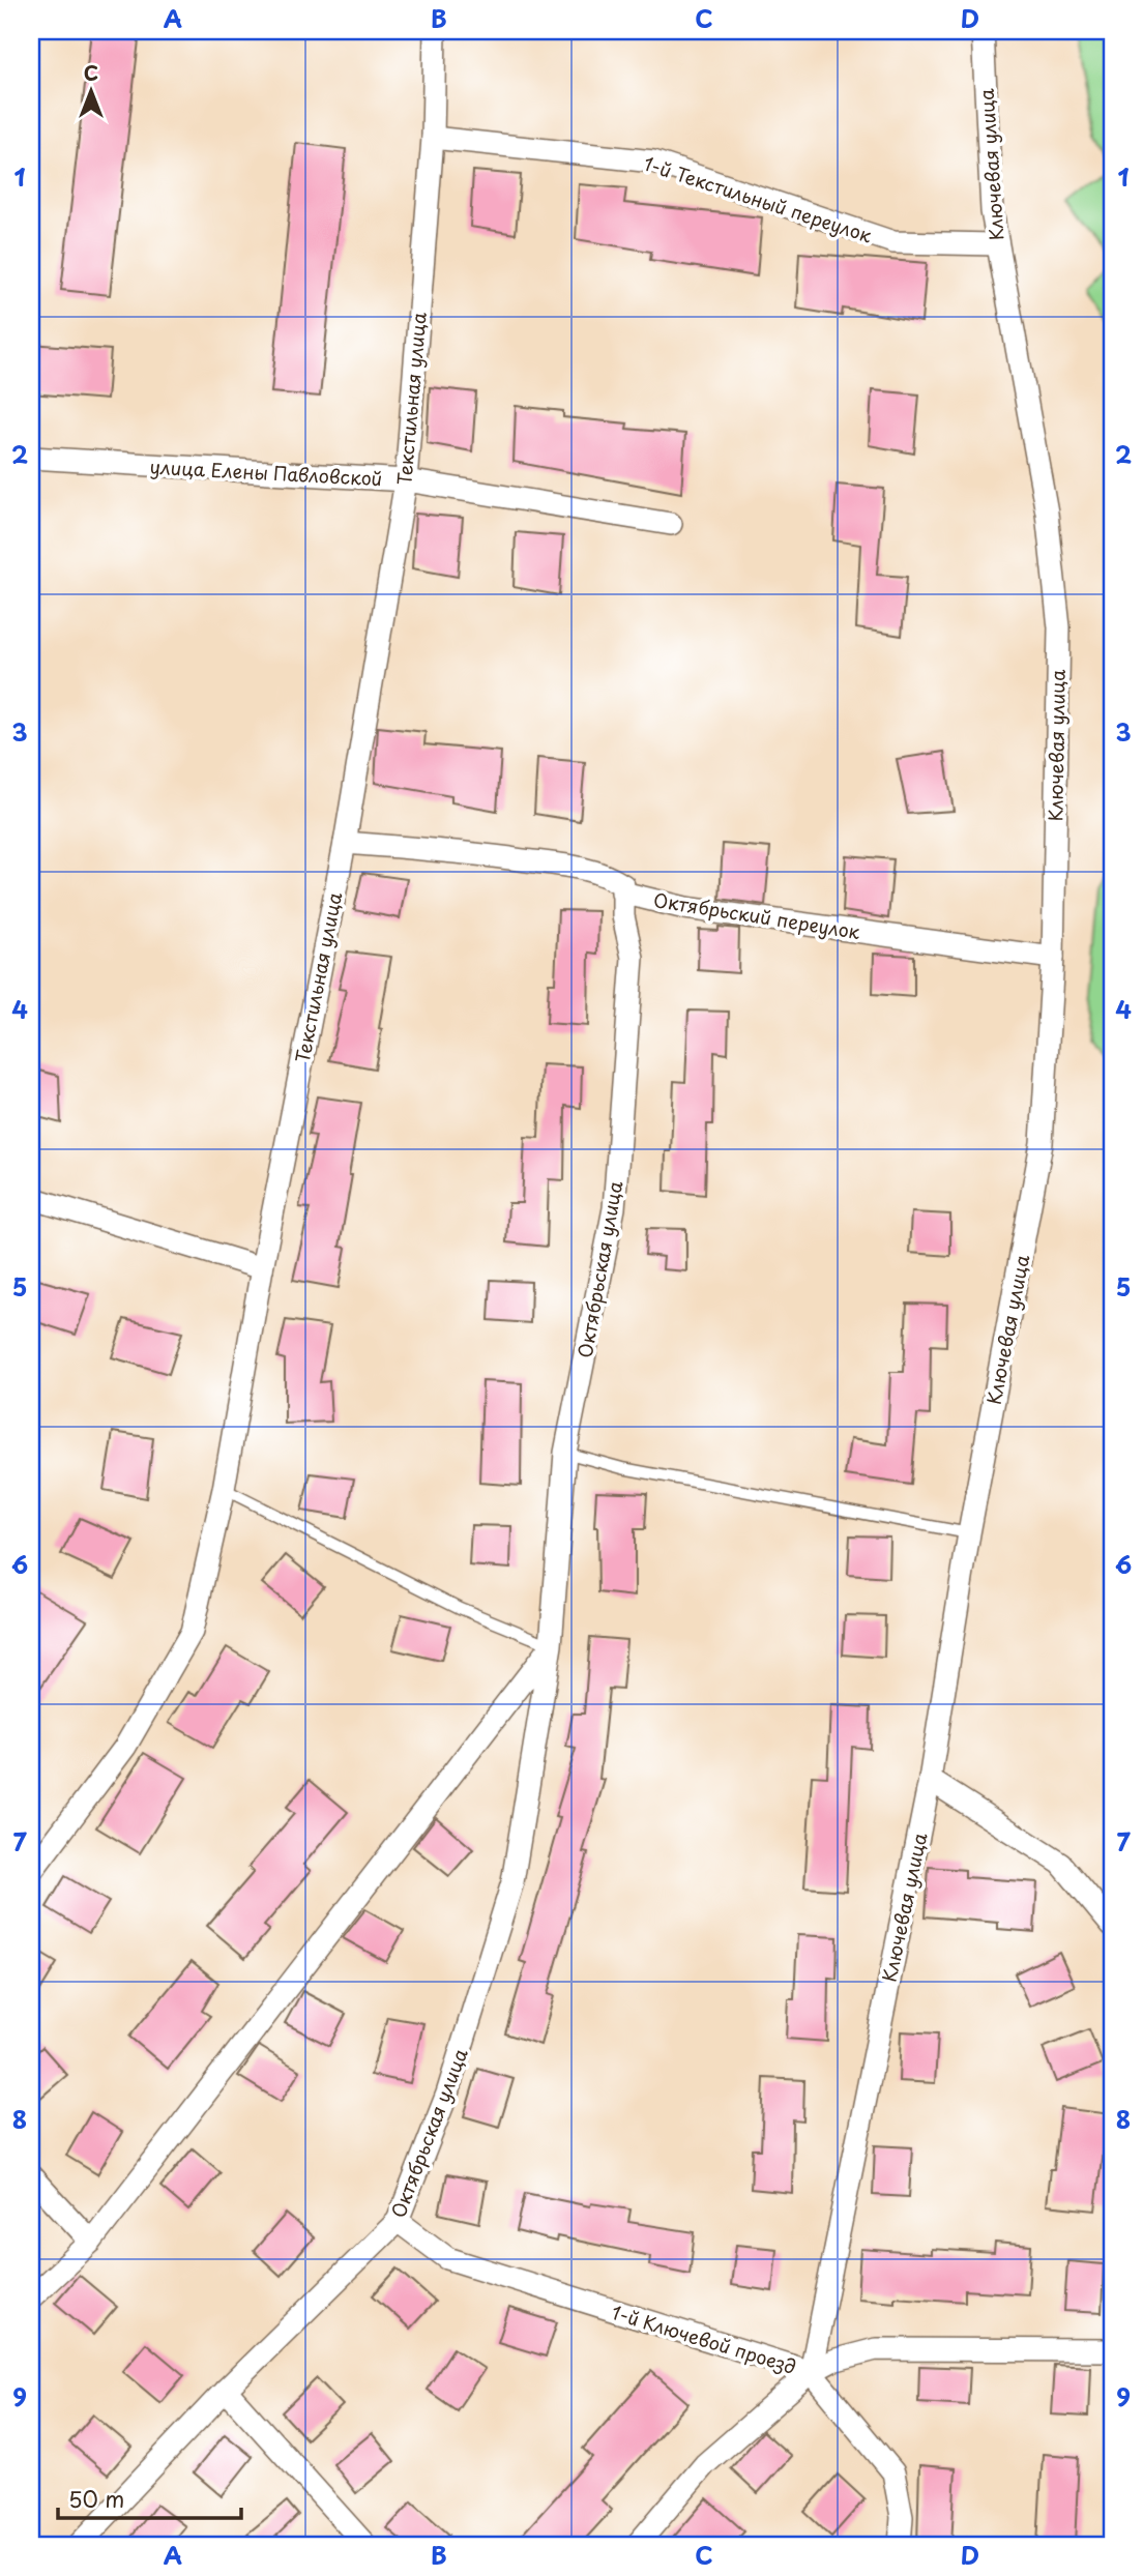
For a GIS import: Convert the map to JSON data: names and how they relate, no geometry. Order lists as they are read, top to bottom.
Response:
{
  "streets": {
    "street": [
      "Ключевая улица",
      "1-й Текстильный переулок",
      "Текстильная улица",
      "улица Елены Павловской",
      "Октябрьский переулок",
      "Октябрьская улица",
      "1-й Ключевой проезд"
    ]
  },
  "crossings": [
    ["Ключевая улица", "1-й Текстильный переулок"],
    ["Ключевая улица", "Октябрьский переулок"],
    ["Ключевая улица", "1-й Ключевой проезд"],
    ["1-й Текстильный переулок", "Текстильная улица"],
    ["Текстильная улица", "улица Елены Павловской"],
    ["Текстильная улица", "Октябрьский переулок"],
    ["Октябрьский переулок", "Октябрьская улица"],
    ["Октябрьская улица", "1-й Ключевой проезд"]
  ],
  "scale_bar": "50 m",
  "north": "top",
  "grid": {
    "columns": [
      "A",
      "B",
      "C",
      "D"
    ],
    "rows": [
      "1",
      "2",
      "3",
      "4",
      "5",
      "6",
      "7",
      "8",
      "9"
    ]
  }
}
